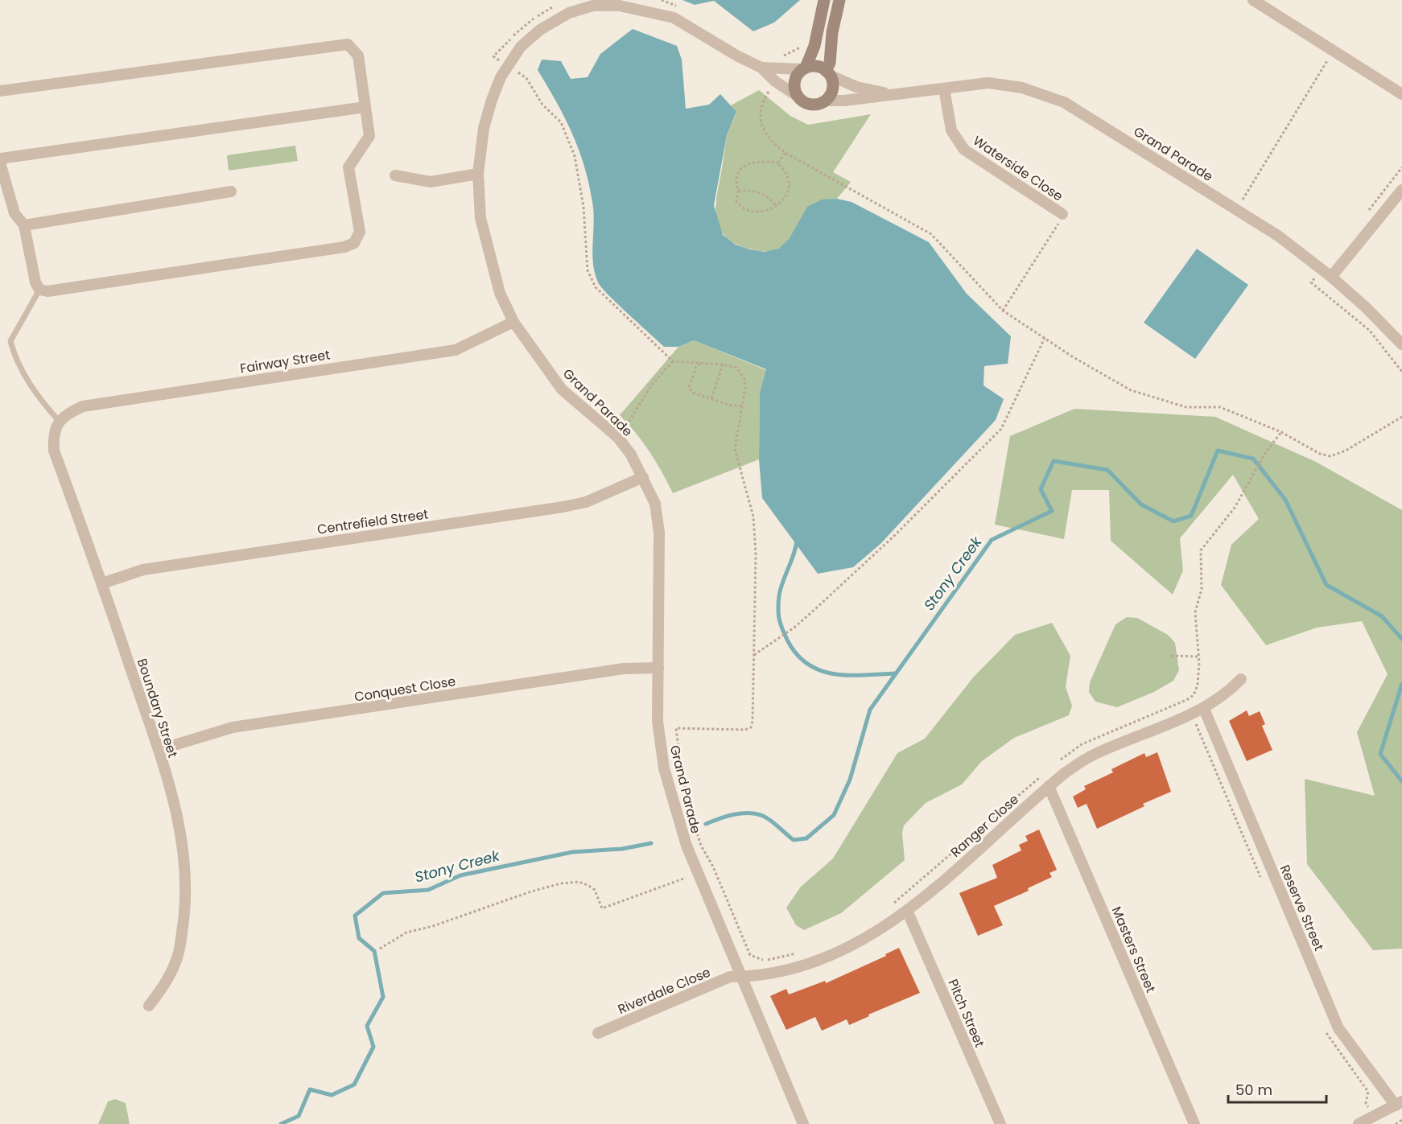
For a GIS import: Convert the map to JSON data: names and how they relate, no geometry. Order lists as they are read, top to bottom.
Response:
{
  "streets": {
    "street": [
      "Grand Parade",
      "Waterside Close",
      "Fairway Street",
      "Centrefield Street",
      "Conquest Close",
      "Boundary Street",
      "Ranger Close",
      "Reserve Street",
      "Masters Street",
      "Riverdale Close",
      "Pitch Street"
    ]
  },
  "crossings": [
    ["Grand Parade", "Waterside Close"],
    ["Grand Parade", "Fairway Street"],
    ["Grand Parade", "Centrefield Street"],
    ["Grand Parade", "Conquest Close"],
    ["Grand Parade", "Ranger Close"],
    ["Grand Parade", "Riverdale Close"],
    ["Fairway Street", "Boundary Street"],
    ["Centrefield Street", "Boundary Street"],
    ["Conquest Close", "Boundary Street"],
    ["Ranger Close", "Reserve Street"],
    ["Ranger Close", "Masters Street"],
    ["Ranger Close", "Riverdale Close"],
    ["Ranger Close", "Pitch Street"]
  ],
  "water": ["Stony Creek"],
  "scale_bar": "50 m"
}
